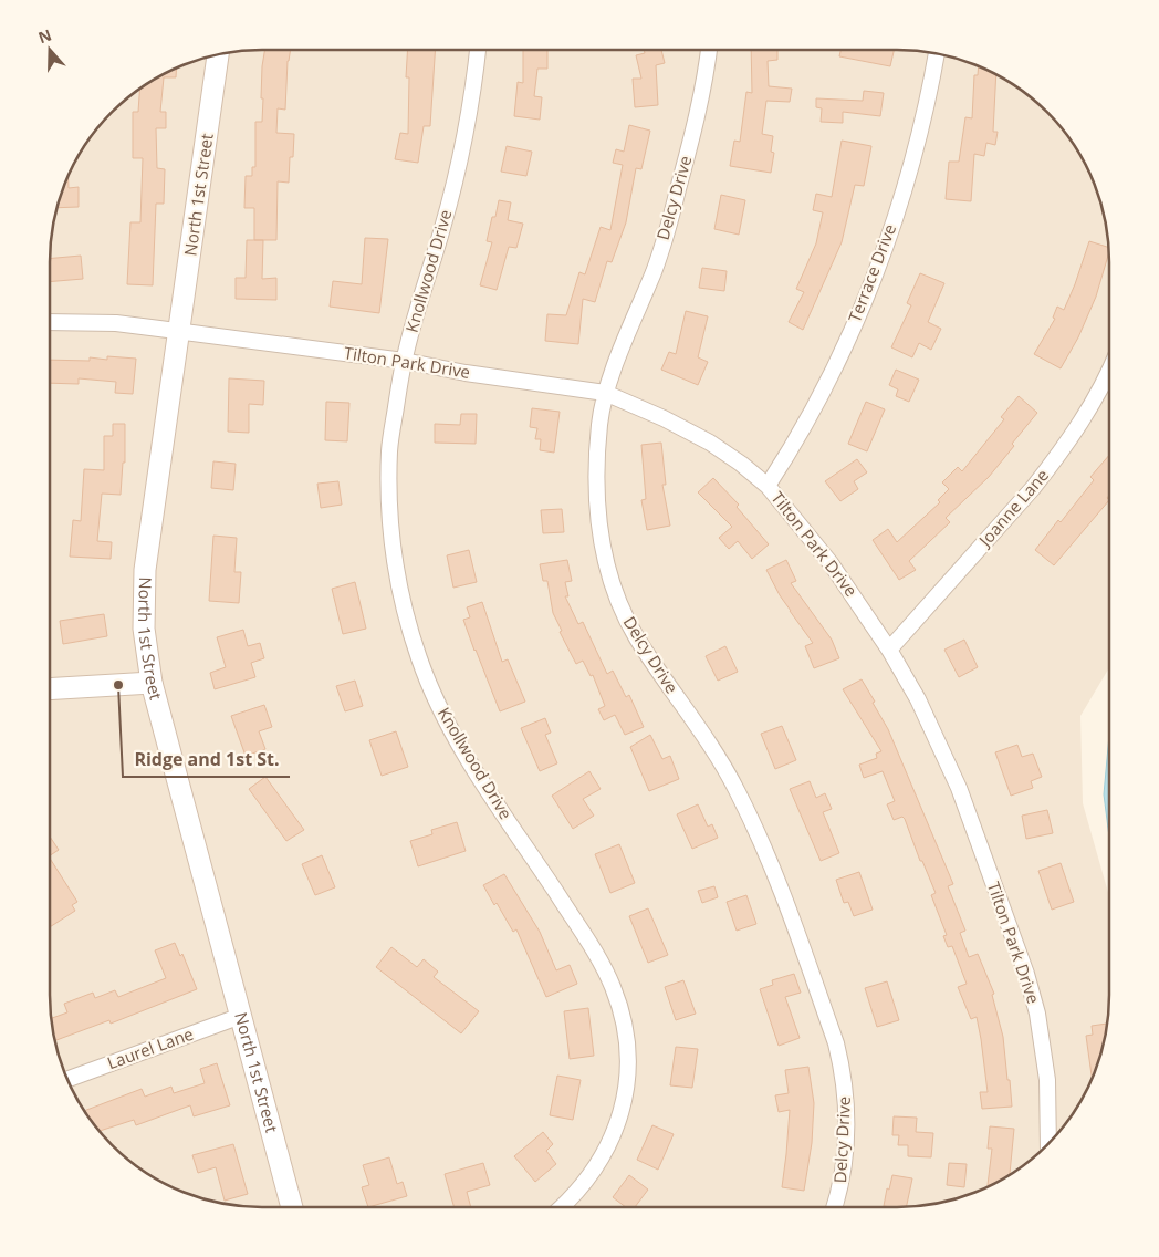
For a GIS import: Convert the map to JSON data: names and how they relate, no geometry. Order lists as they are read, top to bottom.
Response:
{
  "streets": {
    "street": [
      "North 1st Street",
      "Delcy Drive",
      "Knollwood Drive",
      "Terrace Drive",
      "Tilton Park Drive",
      "Joanne Lane",
      "Laurel Lane"
    ]
  },
  "crossings": [
    ["North 1st Street", "Tilton Park Drive"],
    ["North 1st Street", "Laurel Lane"],
    ["Delcy Drive", "Tilton Park Drive"],
    ["Knollwood Drive", "Tilton Park Drive"],
    ["Terrace Drive", "Tilton Park Drive"],
    ["Tilton Park Drive", "Joanne Lane"]
  ],
  "places": ["Ridge and 1st St."],
  "north": "top"
}
